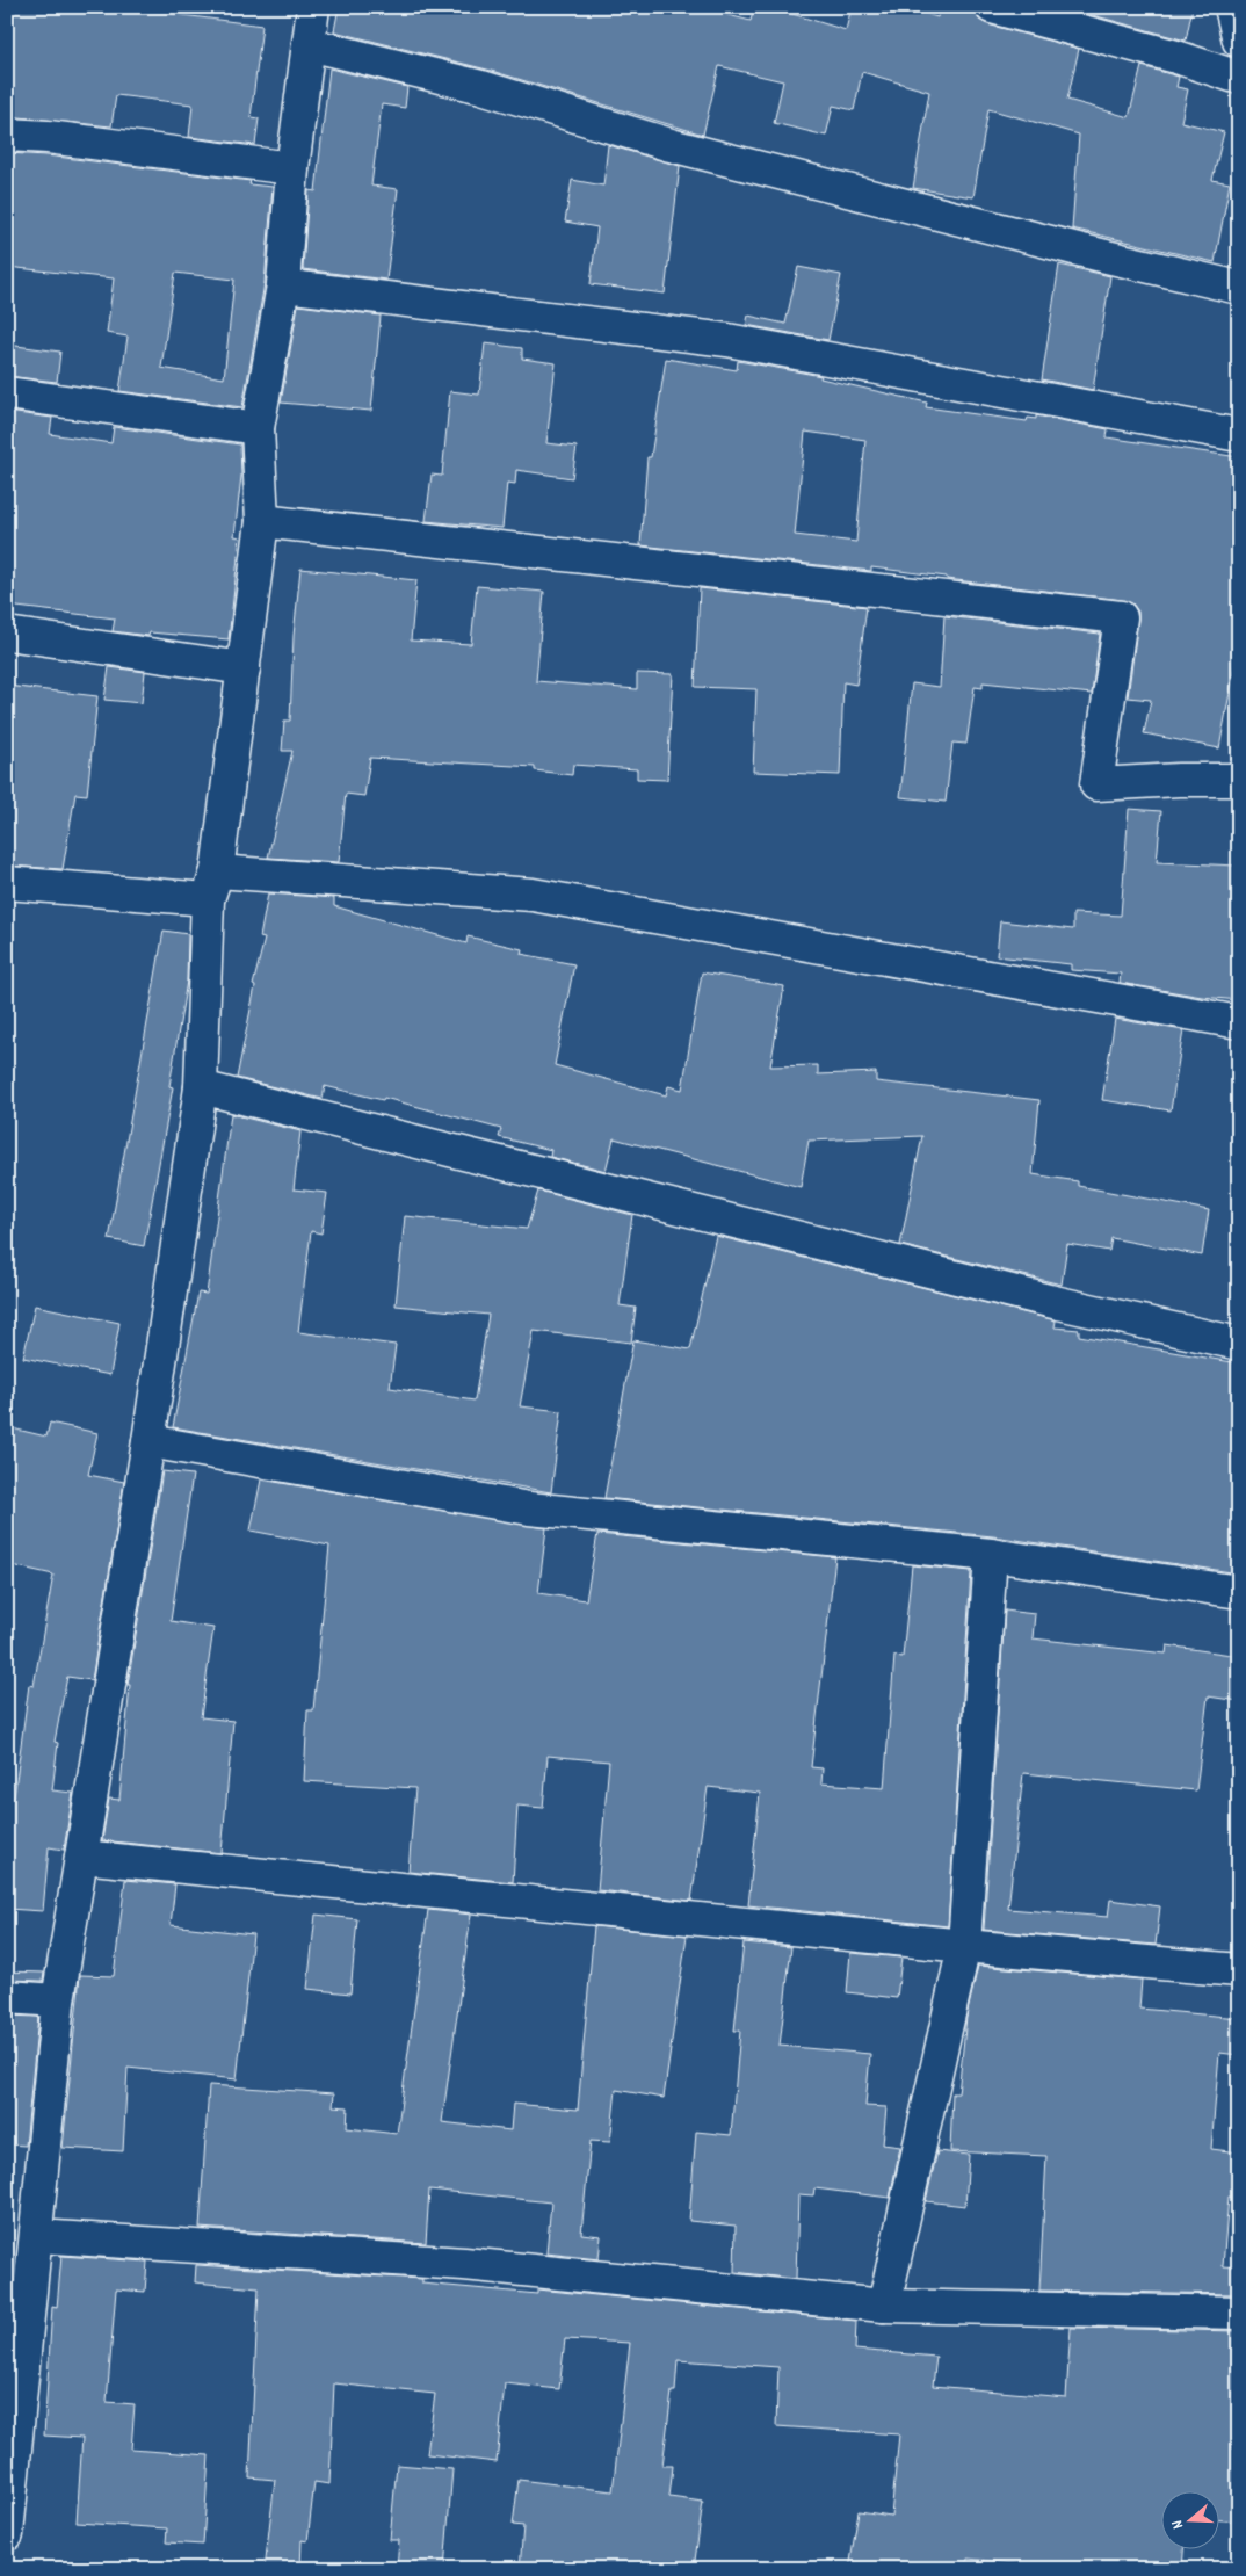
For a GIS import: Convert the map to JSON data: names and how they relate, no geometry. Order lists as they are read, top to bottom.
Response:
{
  "north": "left"
}
